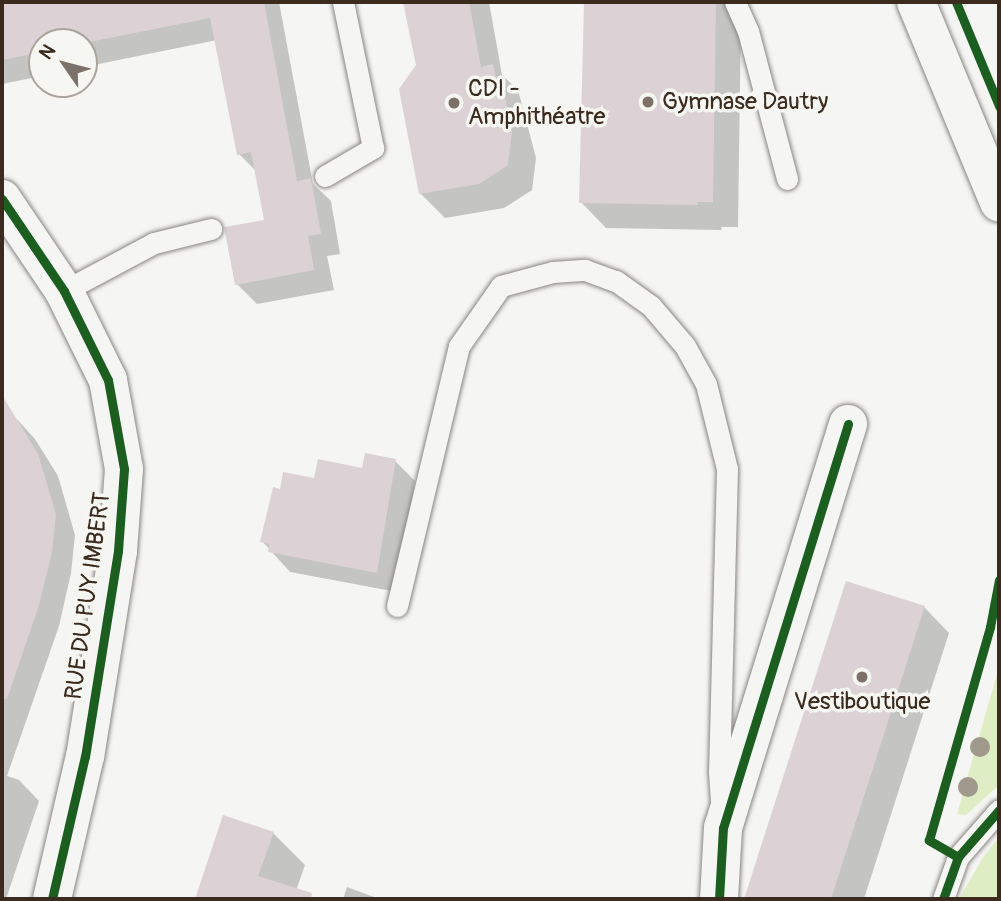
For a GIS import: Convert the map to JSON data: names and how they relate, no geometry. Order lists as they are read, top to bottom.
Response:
{
  "streets": {
    "main road": ["RUE DU PUY IMBERT"]
  },
  "places": ["Gymnase Dautry", "CDI - Amphithéatre", "Vestiboutique"],
  "north": "top left"
}
